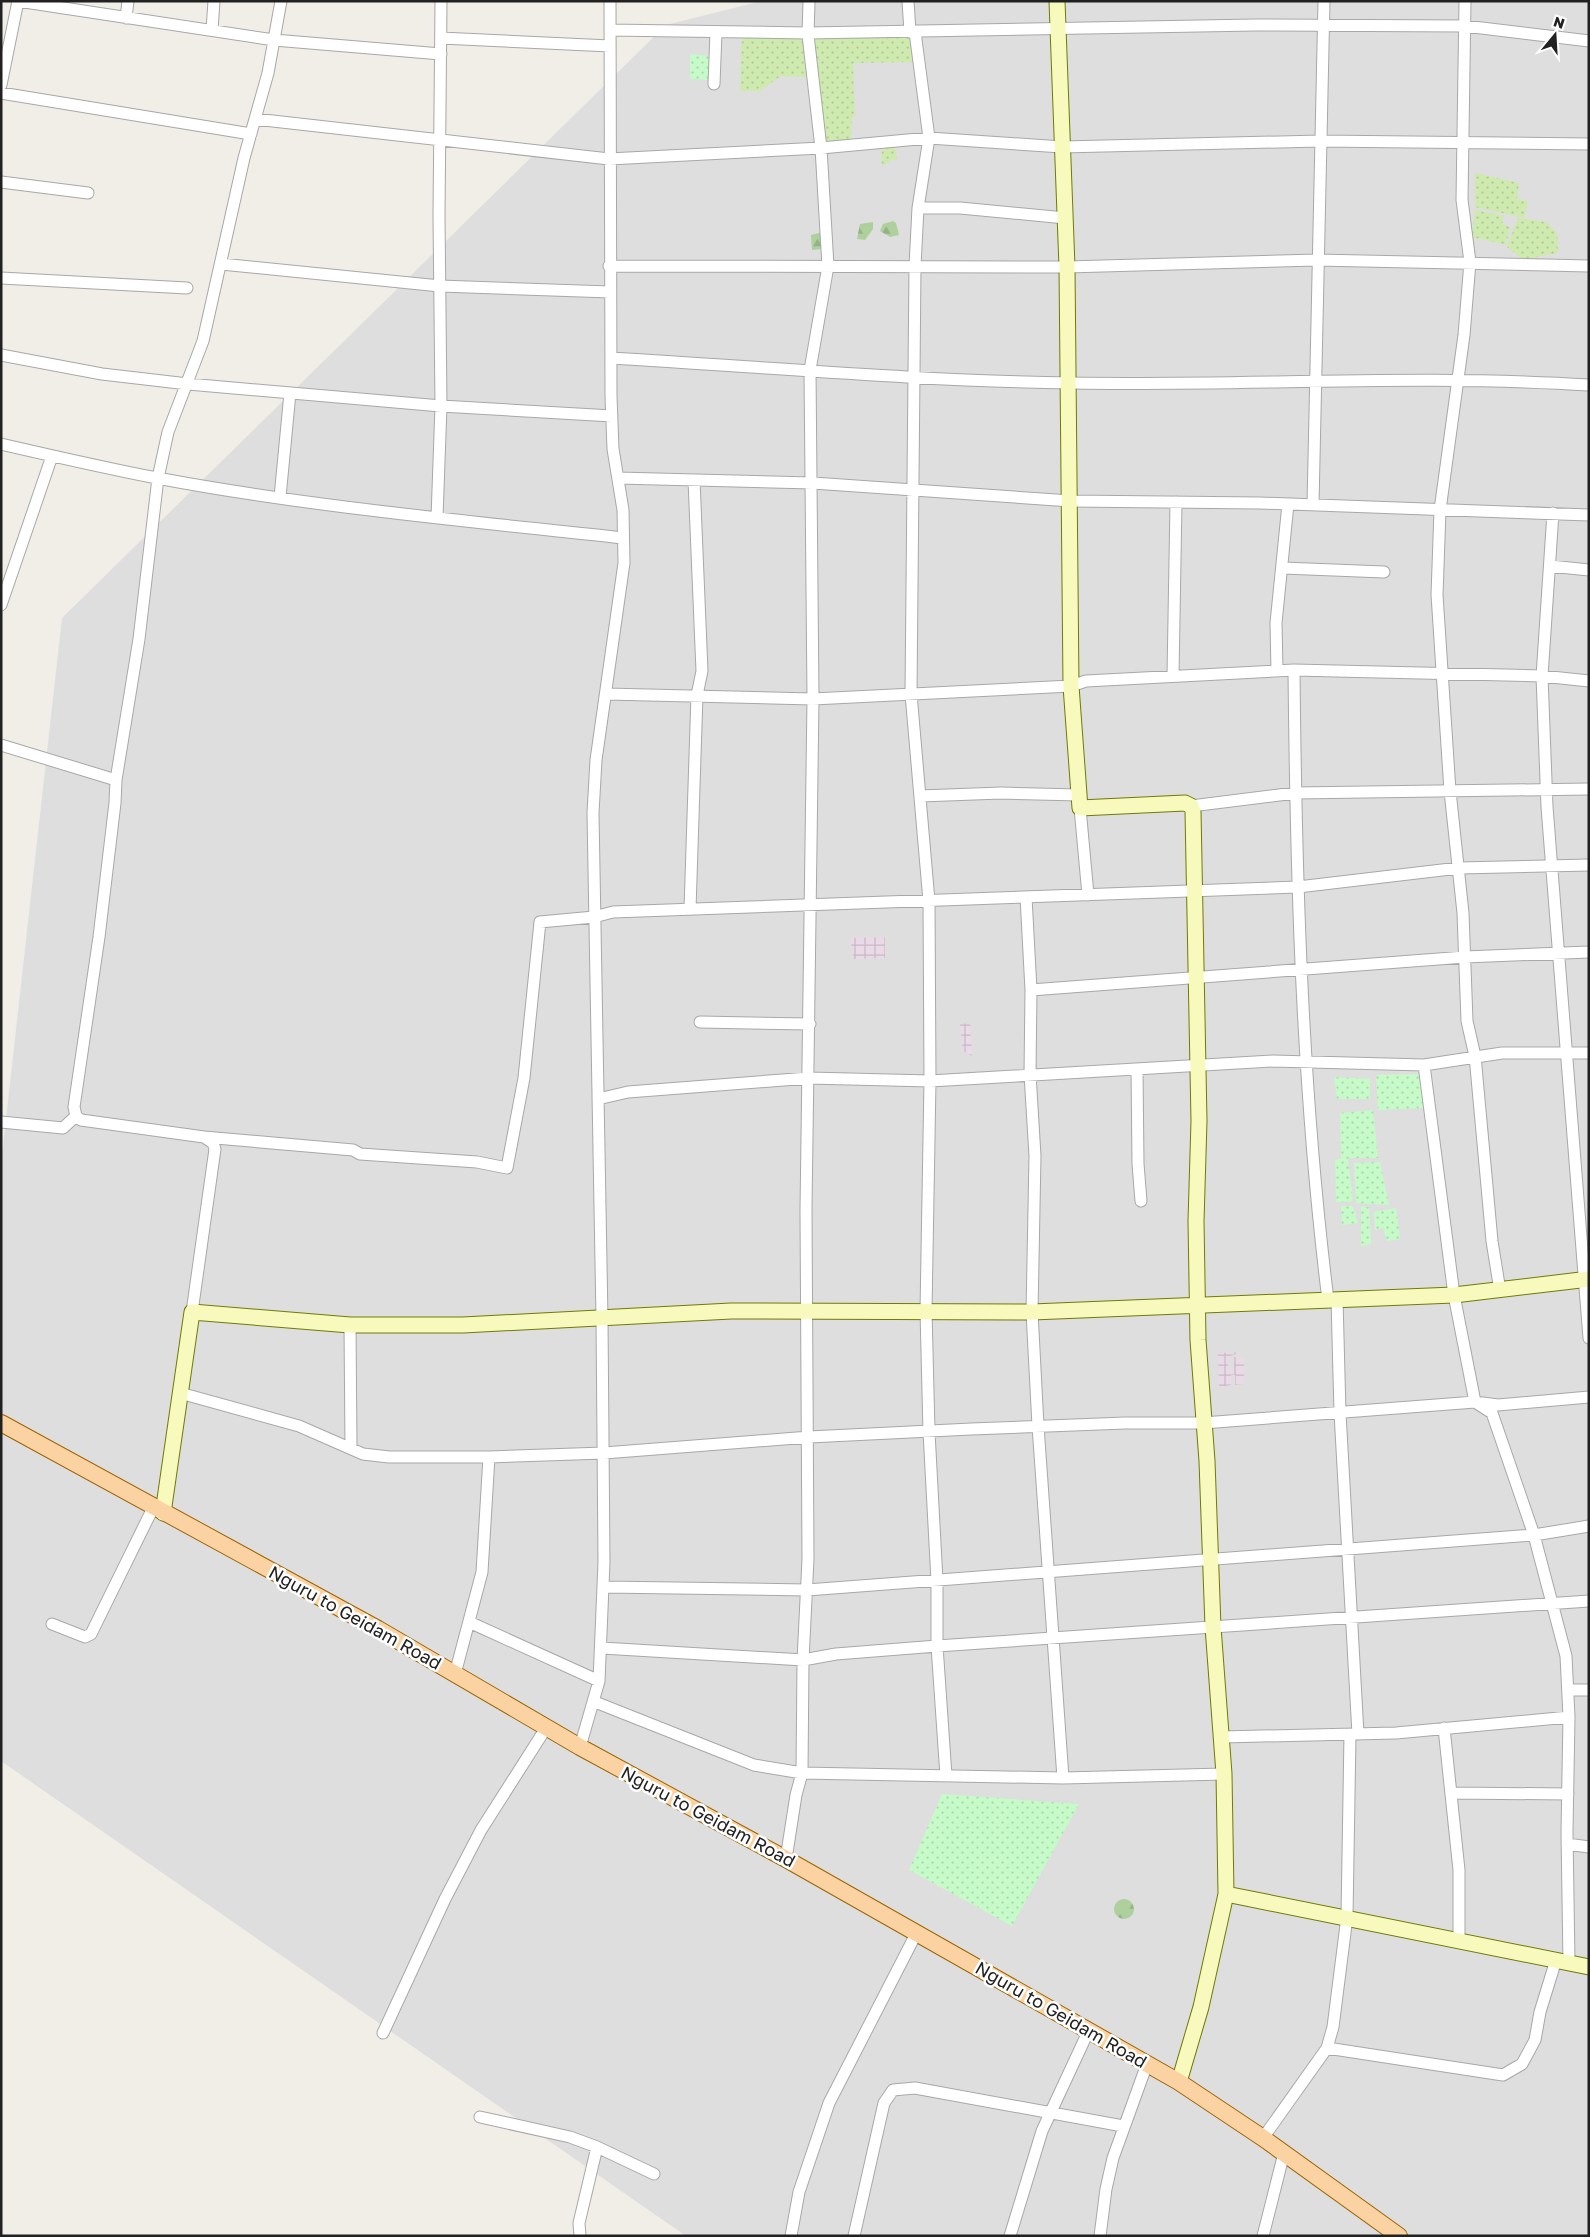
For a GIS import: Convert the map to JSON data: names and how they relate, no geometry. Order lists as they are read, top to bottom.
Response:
{
  "streets": {
    "main road": ["Nguru to Geidam Road"]
  },
  "north": "top"
}
